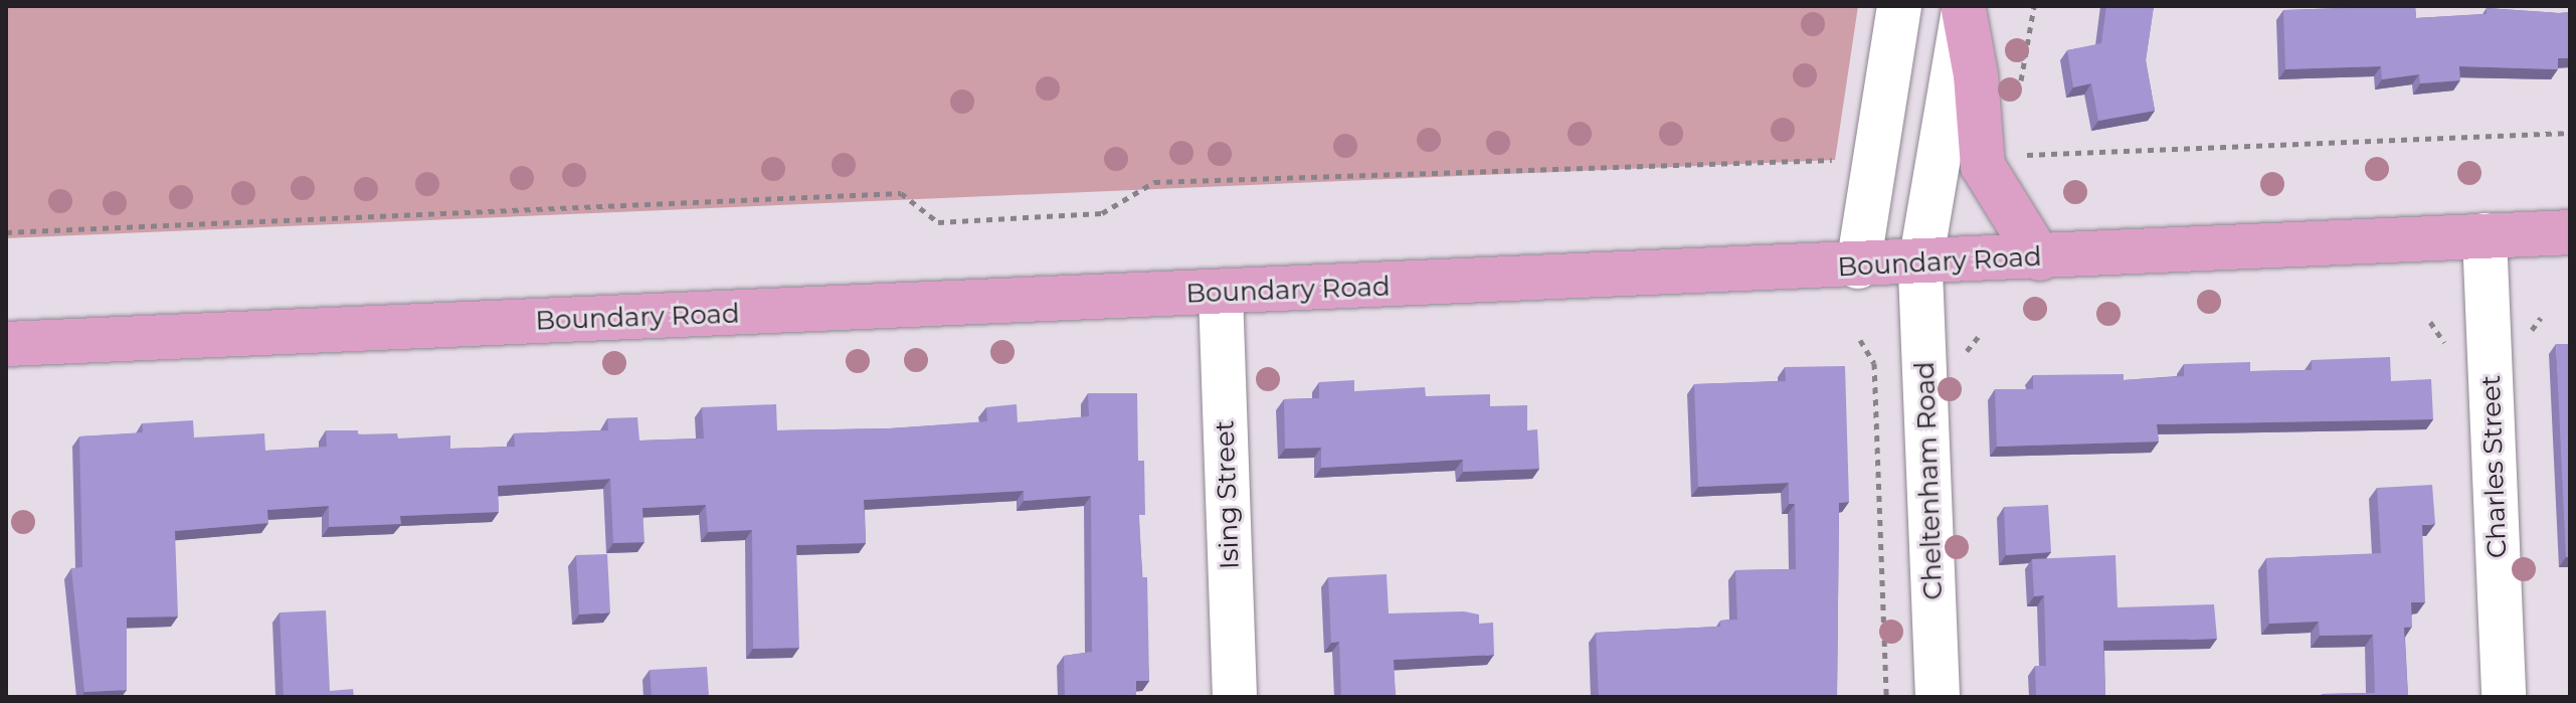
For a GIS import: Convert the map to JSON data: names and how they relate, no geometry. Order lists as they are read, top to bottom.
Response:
{
  "streets": {
    "main road": ["Boundary Road"],
    "street": ["Charles Street", "Cheltenham Road", "Ising Street"]
  },
  "crossings": [
    ["Boundary Road", "Charles Street"],
    ["Boundary Road", "Cheltenham Road"],
    ["Boundary Road", "Ising Street"]
  ]
}
